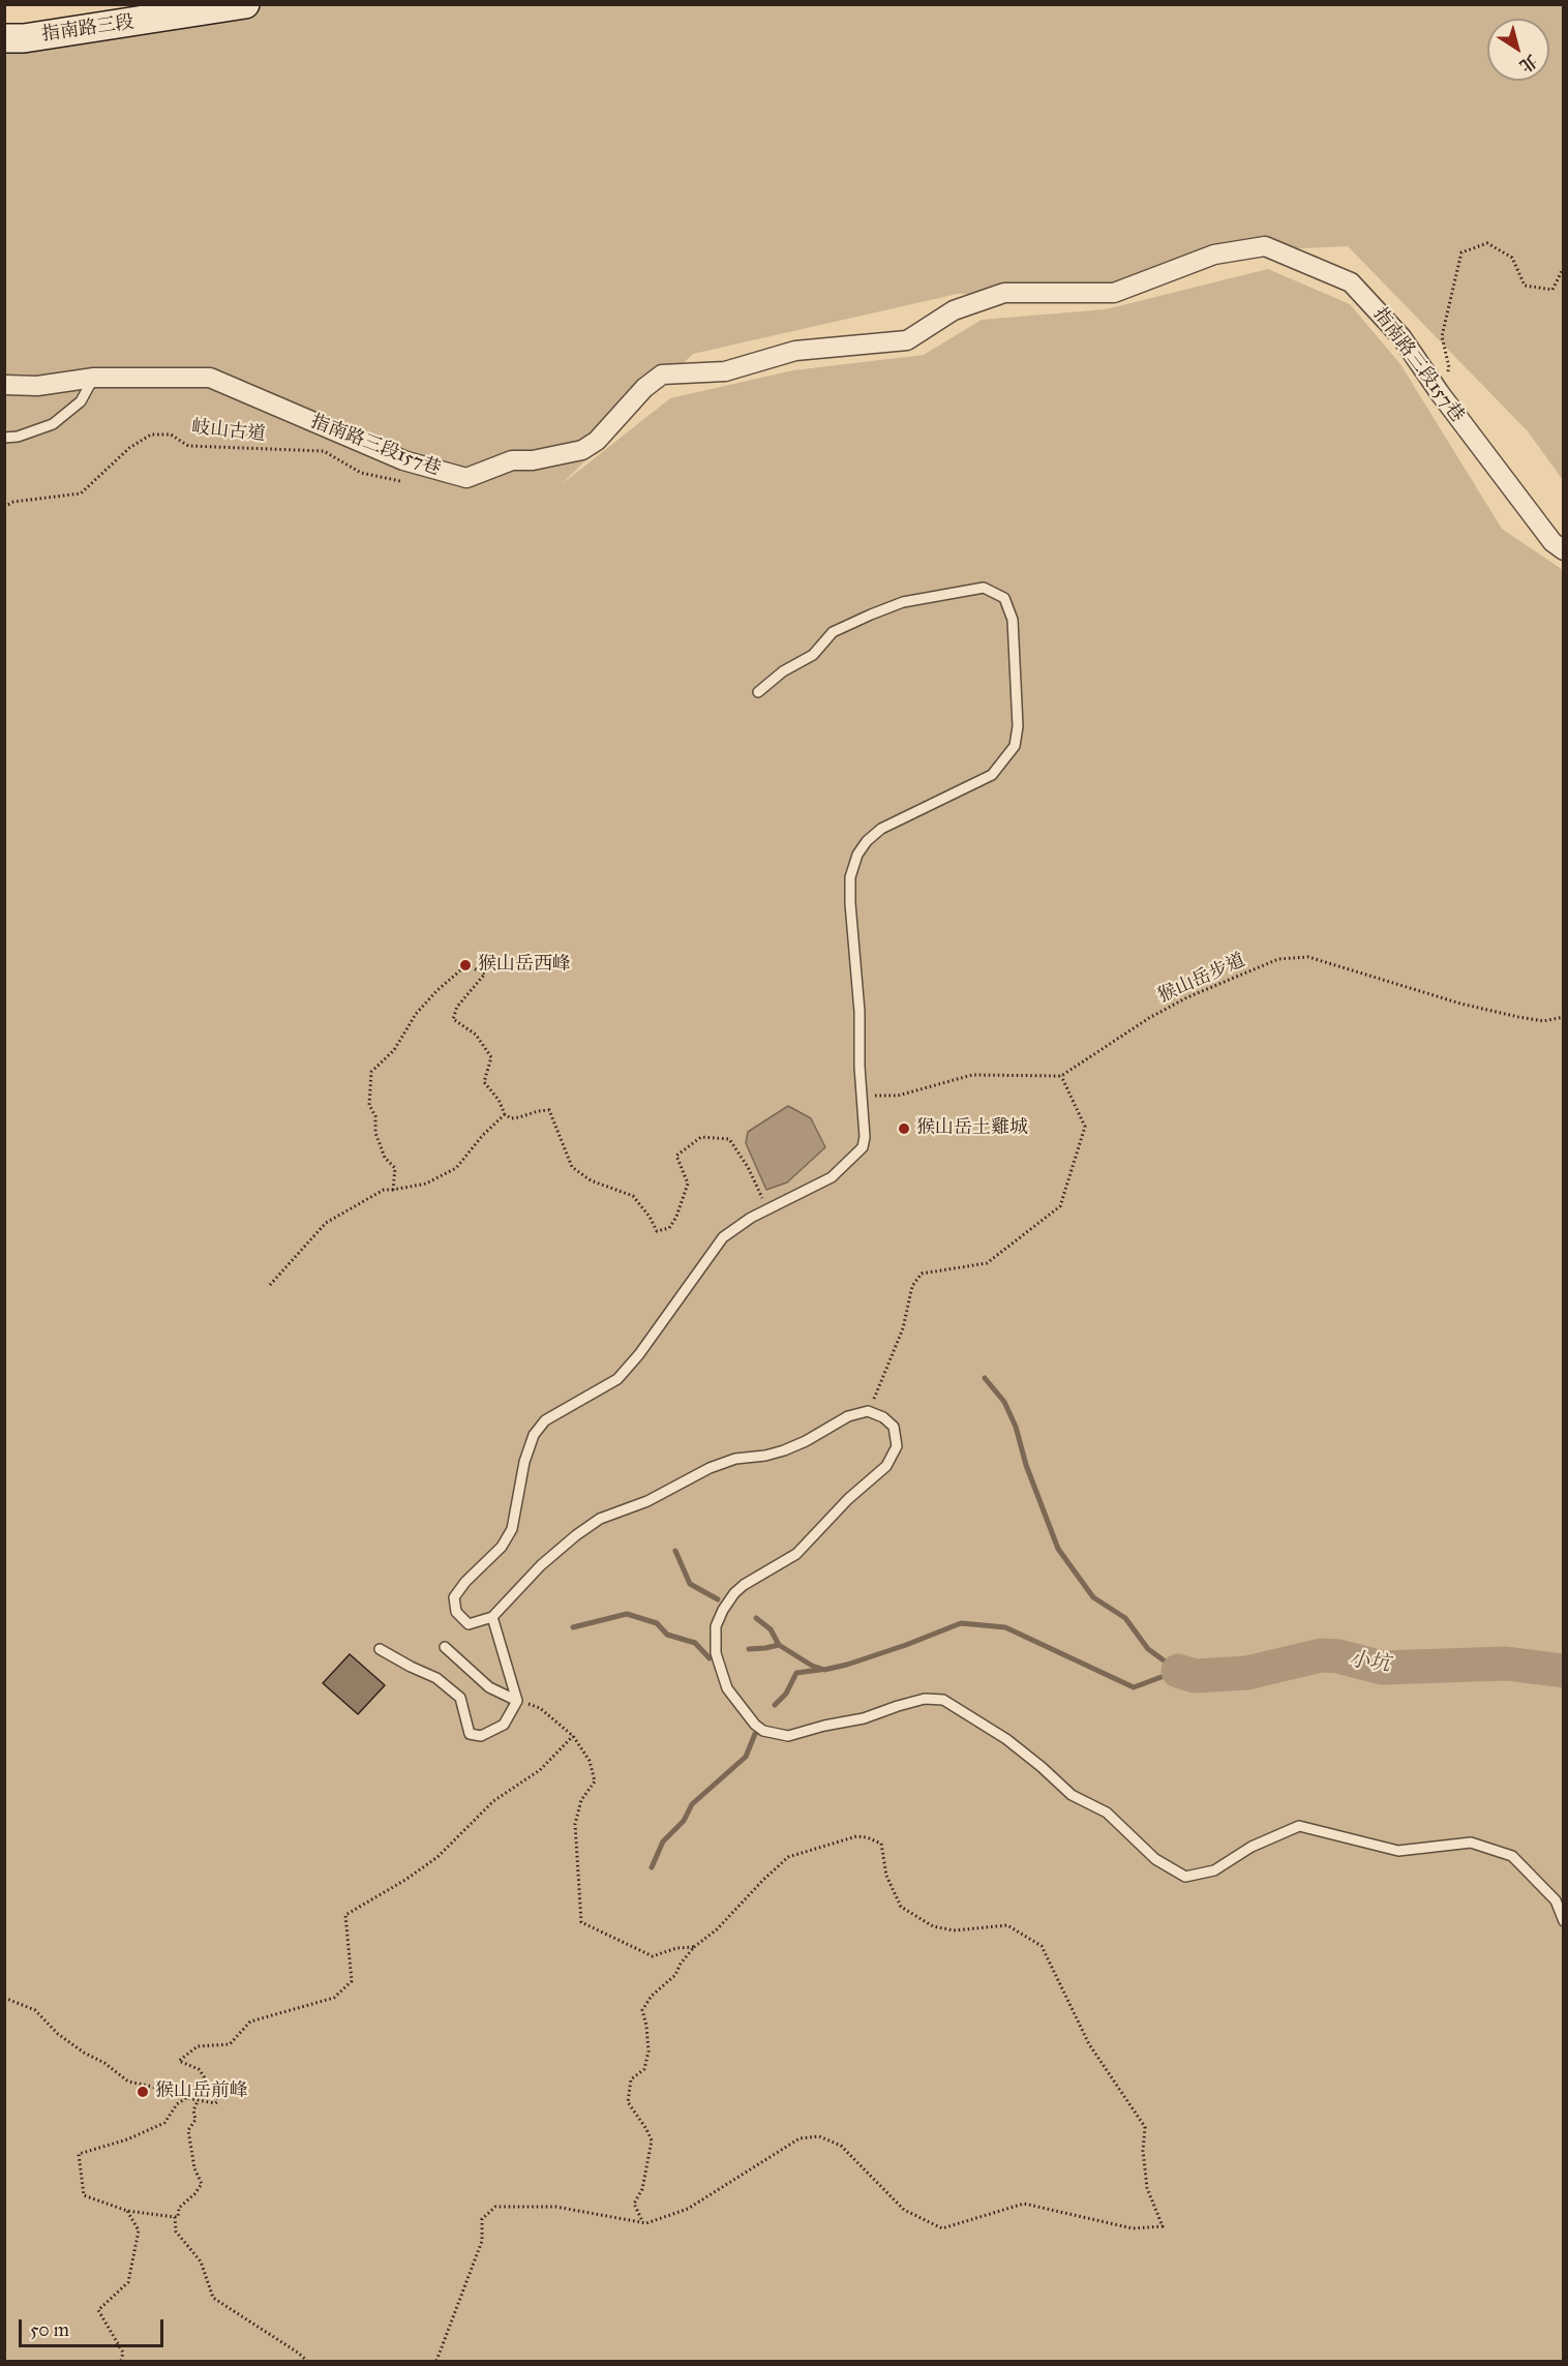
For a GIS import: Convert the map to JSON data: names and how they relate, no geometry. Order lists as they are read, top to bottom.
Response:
{
  "streets": {
    "street": ["指南路三段", "指南路三段157巷"],
    "path": ["岐山古道", "猴山岳步道"]
  },
  "water": ["小坑"],
  "places": ["猴山岳西峰", "猴山岳土雞城", "猴山岳前峰"],
  "scale_bar": "50 m",
  "north": "bottom right"
}
